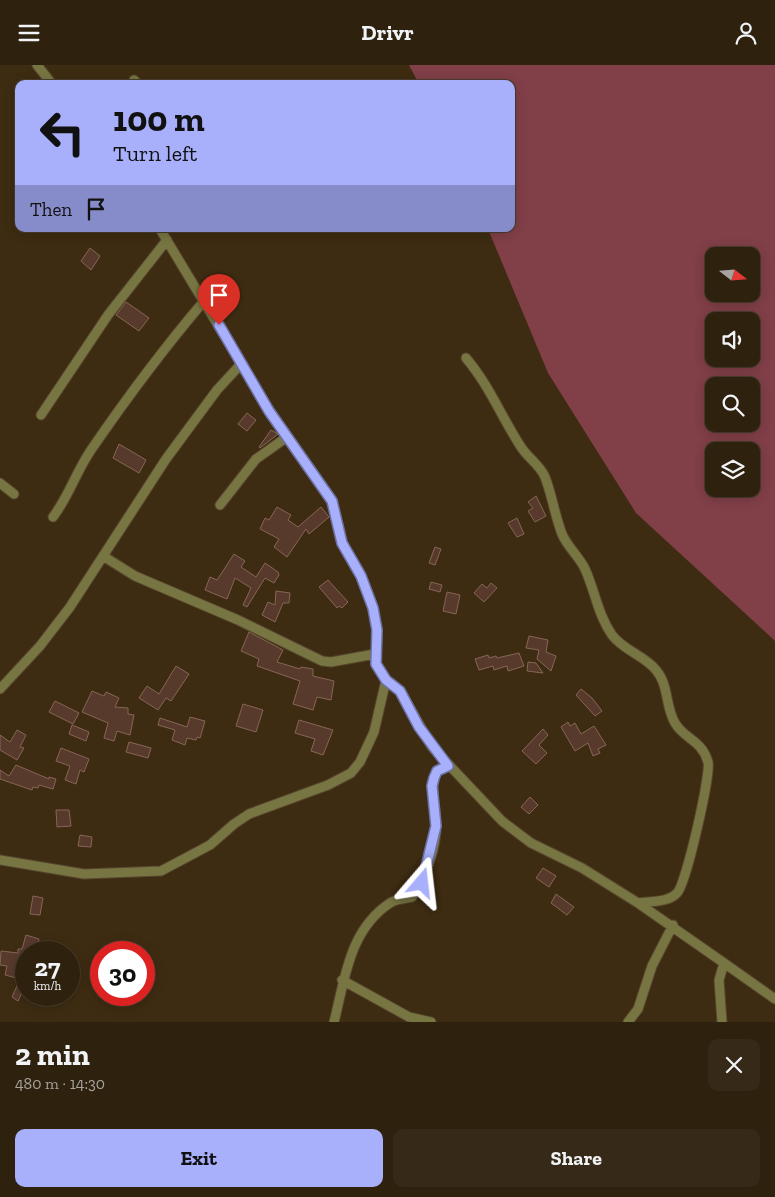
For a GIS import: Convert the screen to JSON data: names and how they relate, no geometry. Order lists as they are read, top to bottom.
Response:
{
  "north": "right",
  "page": {
    "header": "Drivr",
    "turn": ["100 m", "Turn left"],
    "then": "Then",
    "speed": "27 km/h",
    "limit": "30",
    "heading": ["2 min", "480 m · 14:30"],
    "buttons": ["Exit", "Share"]
  }
}
